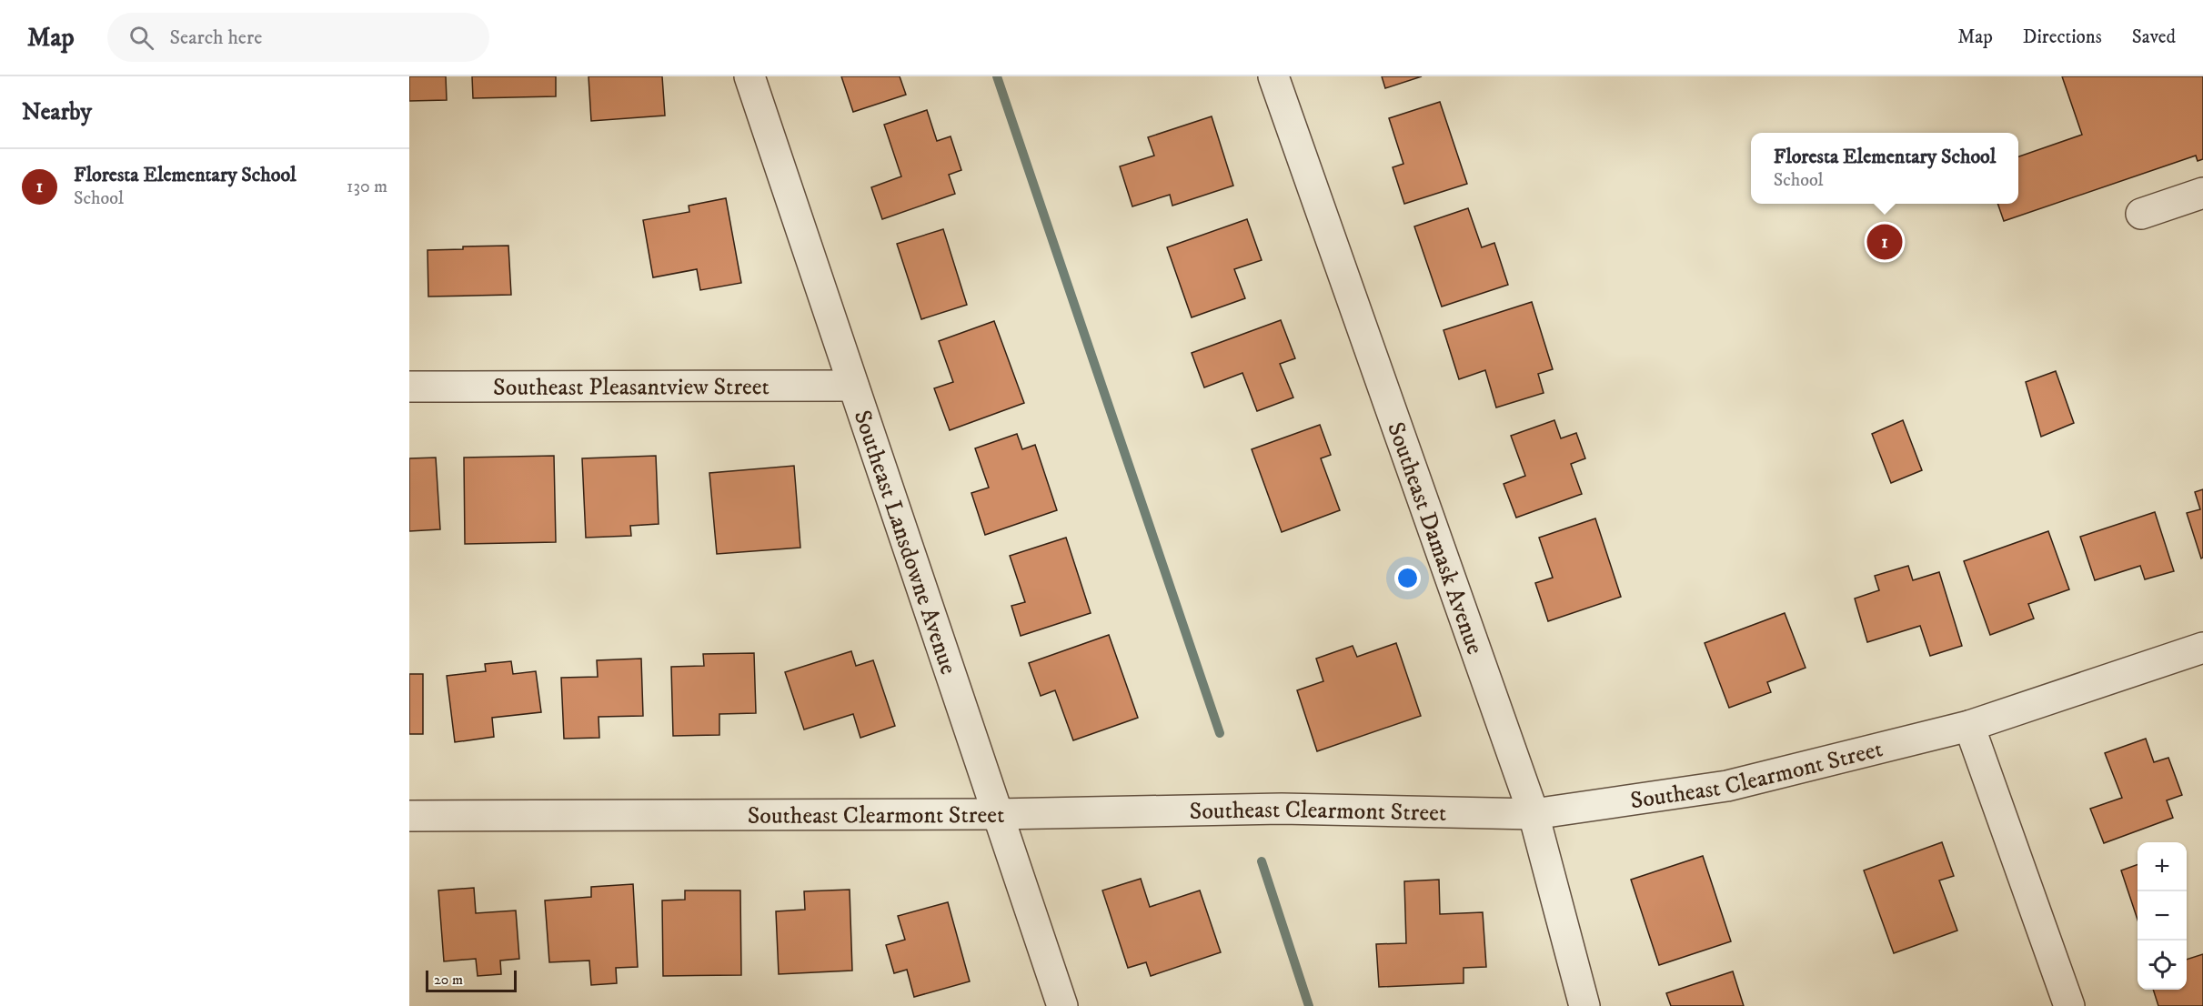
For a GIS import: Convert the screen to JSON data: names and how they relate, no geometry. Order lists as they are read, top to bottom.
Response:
{
  "streets": {
    "street": [
      "Southeast Pleasantview Street",
      "Southeast Damask Avenue",
      "Southeast Lansdowne Avenue",
      "Southeast Clearmont Street"
    ]
  },
  "crossings": [
    ["Southeast Pleasantview Street", "Southeast Lansdowne Avenue"],
    ["Southeast Damask Avenue", "Southeast Clearmont Street"],
    ["Southeast Lansdowne Avenue", "Southeast Clearmont Street"]
  ],
  "scale_bar": "20 m",
  "page": {
    "header": "Map",
    "search": "Search here",
    "nav": ["Map", "Directions", "Saved"],
    "heading": "Nearby",
    "popup": ["Floresta Elementary School", "School"],
    "list": [
      {
        "mark": "1",
        "name": "Floresta Elementary School",
        "note": "School",
        "value": "130 m"
      }
    ],
    "pins": "1",
    "map_buttons": ["+", "−"],
    "scale": "20 m"
  }
}
